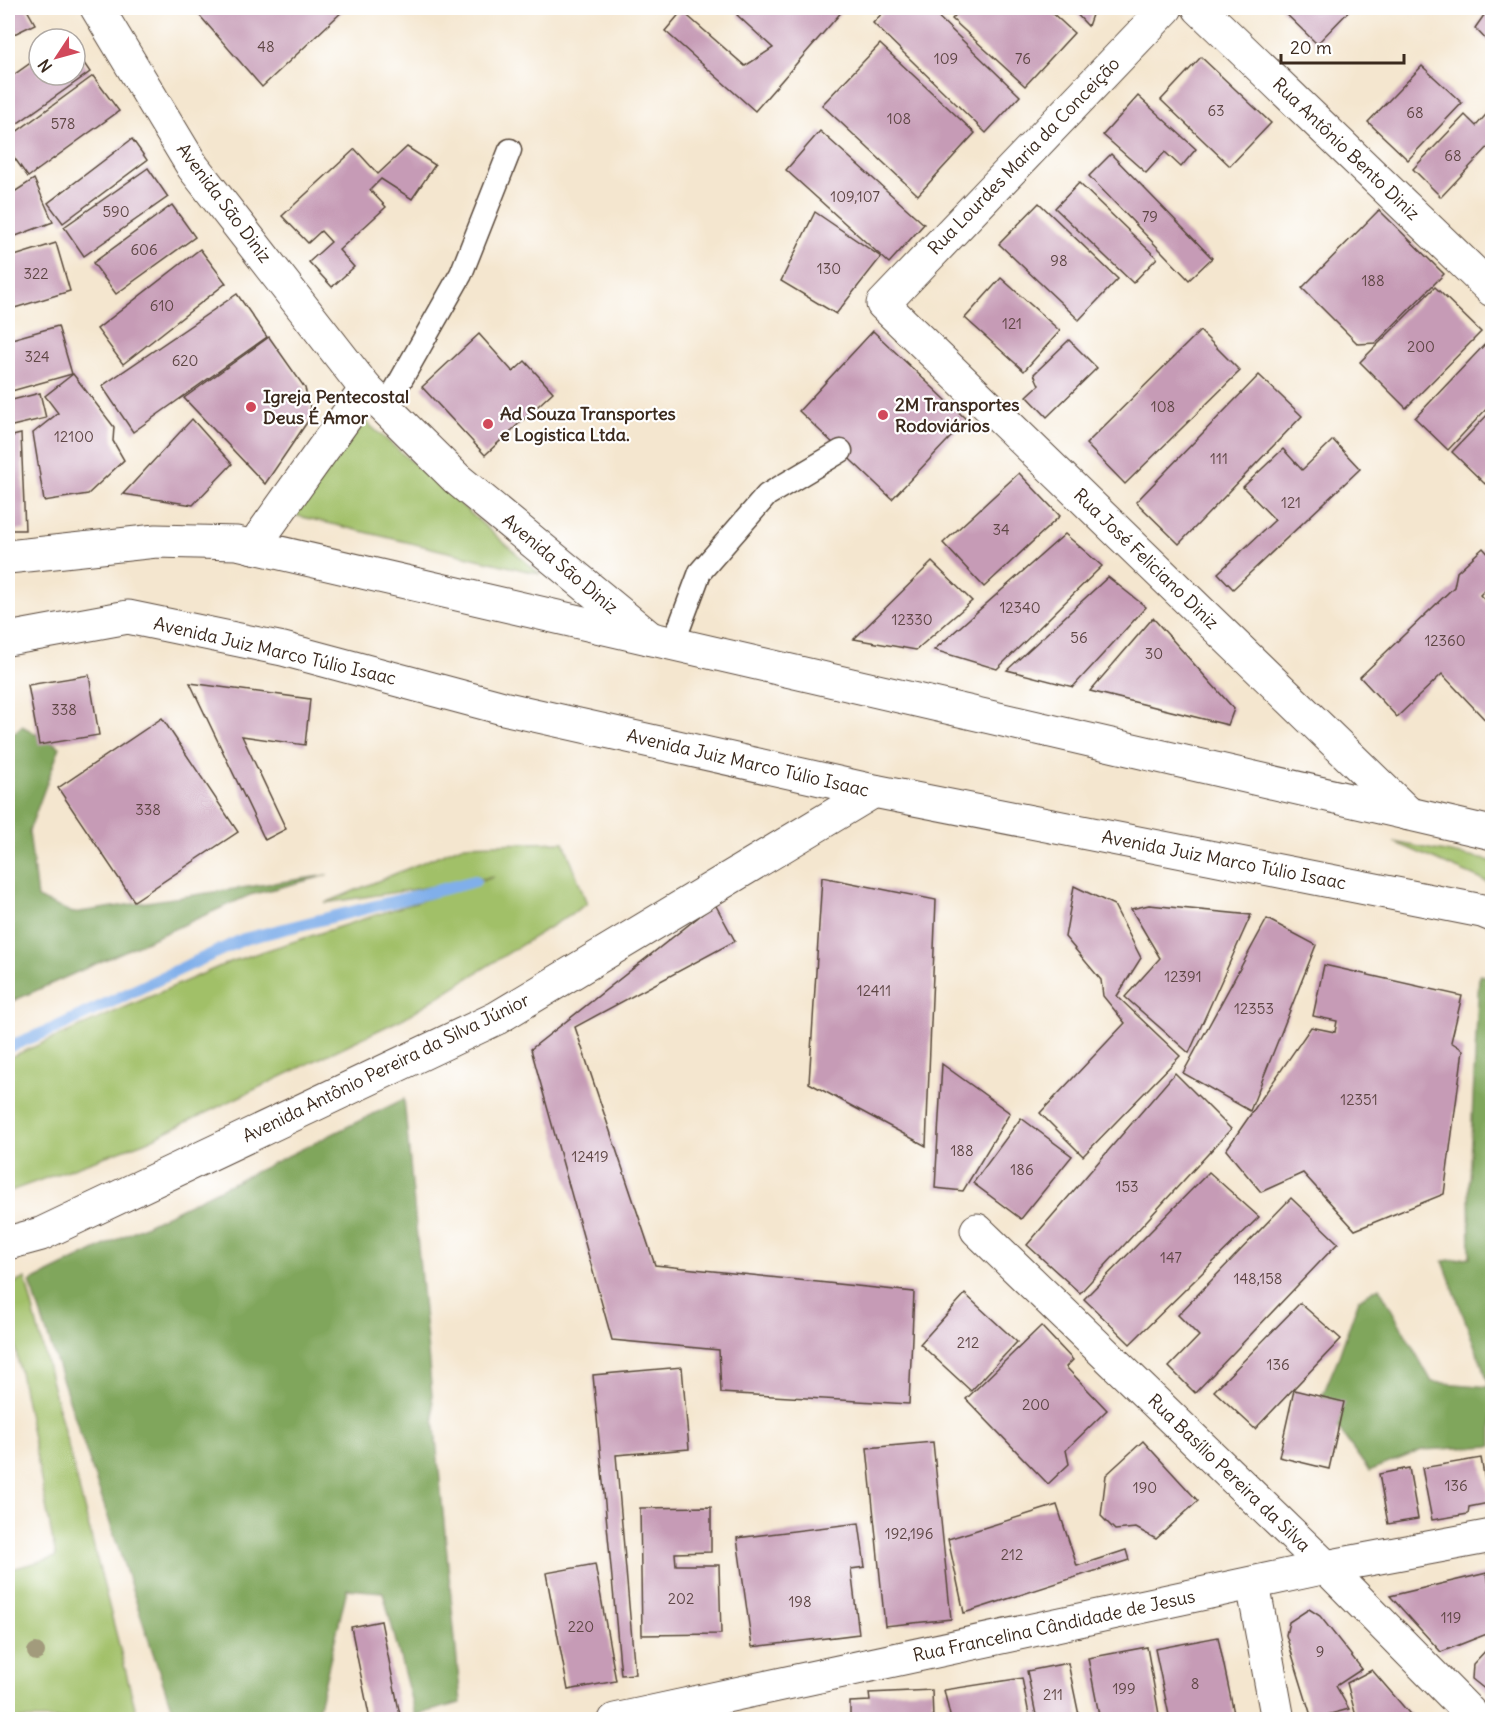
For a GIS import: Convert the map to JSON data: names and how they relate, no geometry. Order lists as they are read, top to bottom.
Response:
{
  "streets": {
    "street": [
      "Rua Antônio Bento Diniz",
      "Rua Lourdes Maria da Conceição",
      "Avenida São Diniz",
      "Rua José Feliciano Diniz",
      "Avenida Juiz Marco Túlio Isaac",
      "Avenida Antônio Pereira da Silva Júnior",
      "Rua Basílio Pereira da Silva",
      "Rua Francelina Cândidade de Jesus"
    ]
  },
  "crossings": [
    ["Rua Lourdes Maria da Conceição", "Rua José Feliciano Diniz"],
    ["Avenida Juiz Marco Túlio Isaac", "Avenida Antônio Pereira da Silva Júnior"],
    ["Rua Basílio Pereira da Silva", "Rua Francelina Cândidade de Jesus"]
  ],
  "places": ["Igreja Pentecostal Deus É Amor", "2M Transportes Rodoviários", "Ad Souza Transportes e Logistica Ltda."],
  "house_numbers": [
    "48",
    "109",
    "76",
    "63",
    "68",
    "108",
    "578",
    "68",
    "109,107",
    "590",
    "79",
    "606",
    "98",
    "130",
    "322",
    "188",
    "610",
    "121",
    "200",
    "324",
    "620",
    "108",
    "12100",
    "111",
    "121",
    "34",
    "12340",
    "12330",
    "56",
    "12360",
    "30",
    "338",
    "338",
    "12391",
    "12411",
    "12353",
    "12351",
    "188",
    "12419",
    "186",
    "153",
    "147",
    "148,158",
    "212",
    "136",
    "200",
    "136",
    "190",
    "192,196",
    "212",
    "202",
    "198",
    "119",
    "220",
    "9",
    "8",
    "199",
    "211"
  ],
  "scale_bar": "20 m",
  "north": "bottom left"
}
